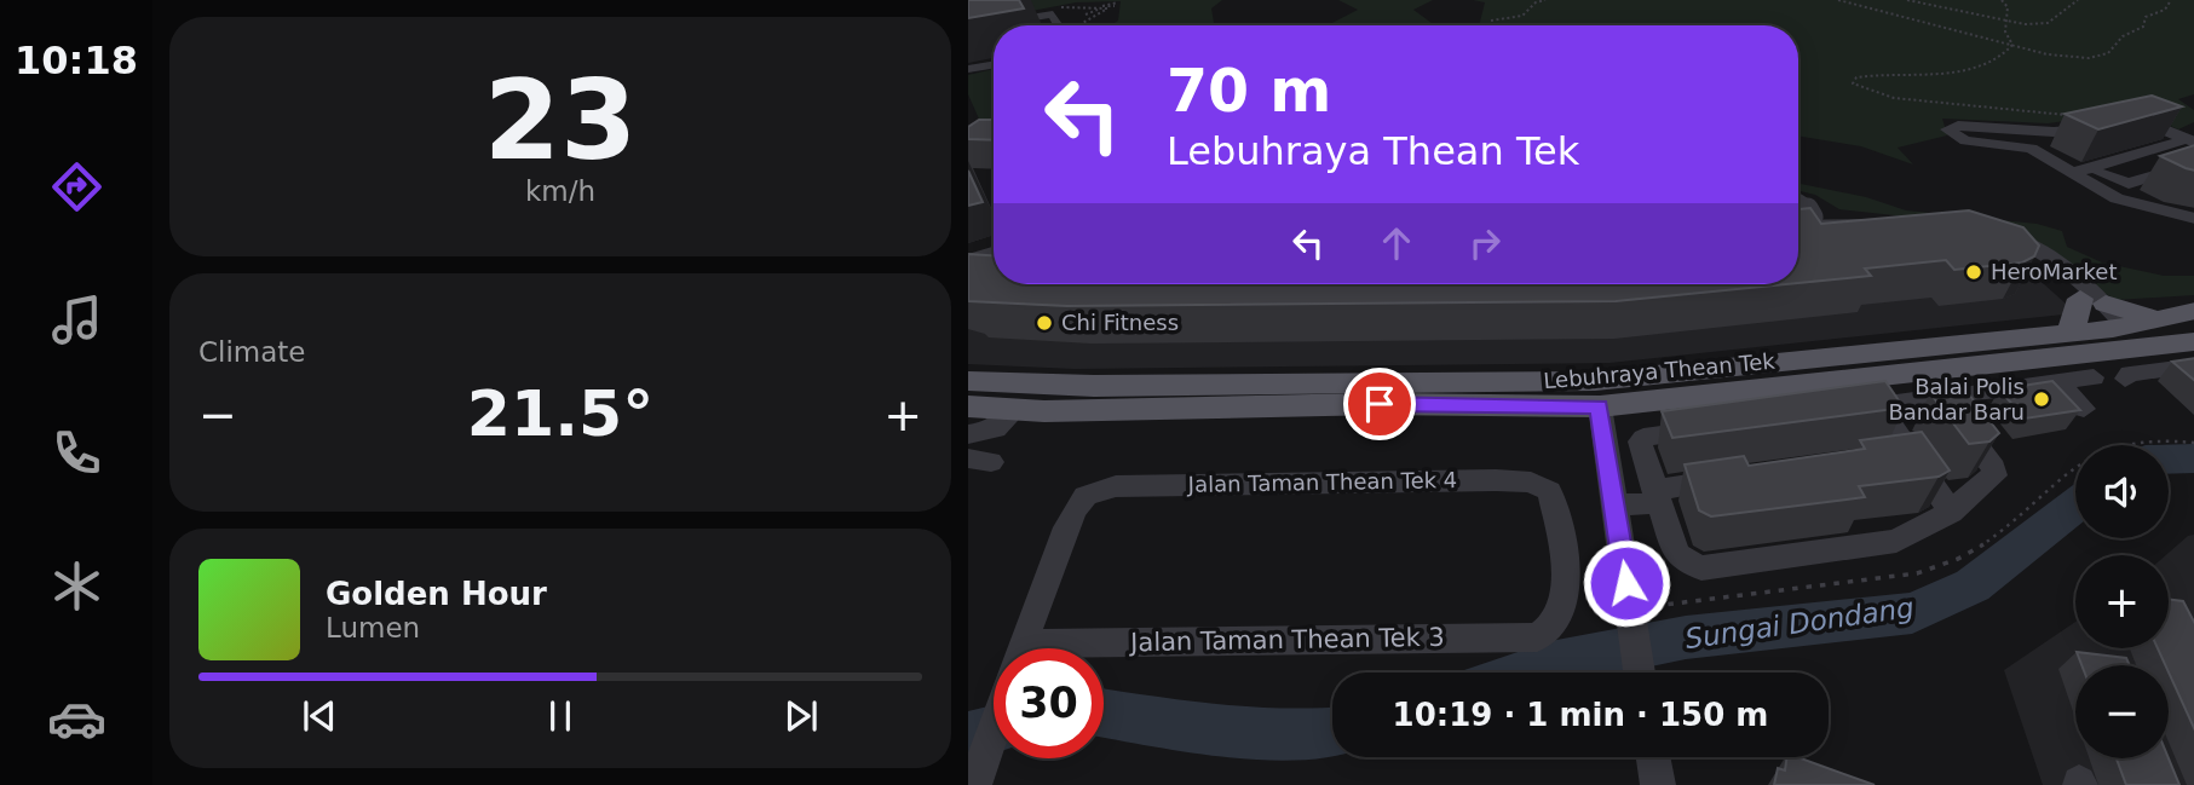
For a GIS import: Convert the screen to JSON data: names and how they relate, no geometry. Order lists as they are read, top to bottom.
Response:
{
  "streets": {
    "main road": ["Lebuhraya Thean Tek"],
    "street": ["Jalan Taman Thean Tek 4", "Jalan Taman Thean Tek 3"]
  },
  "crossings": [
    ["Jalan Taman Thean Tek 4", "Jalan Taman Thean Tek 3"]
  ],
  "water": ["Sungai Dondang"],
  "places": ["HeroMarket", "Chi Fitness", "Balai Polis Bandar Baru"],
  "page": {
    "tabs": "10:18",
    "tile": [
      ["23", "km/h"],
      "Climate"
    ],
    "turn": ["70 m", "Lebuhraya Thean Tek"],
    "heat": ["−", "21.5°", "+"],
    "map_buttons": ["+", "−"],
    "song": ["Golden Hour", "Lumen"],
    "limit": "30",
    "trip": "10:19 · 1 min · 150 m"
  }
}
